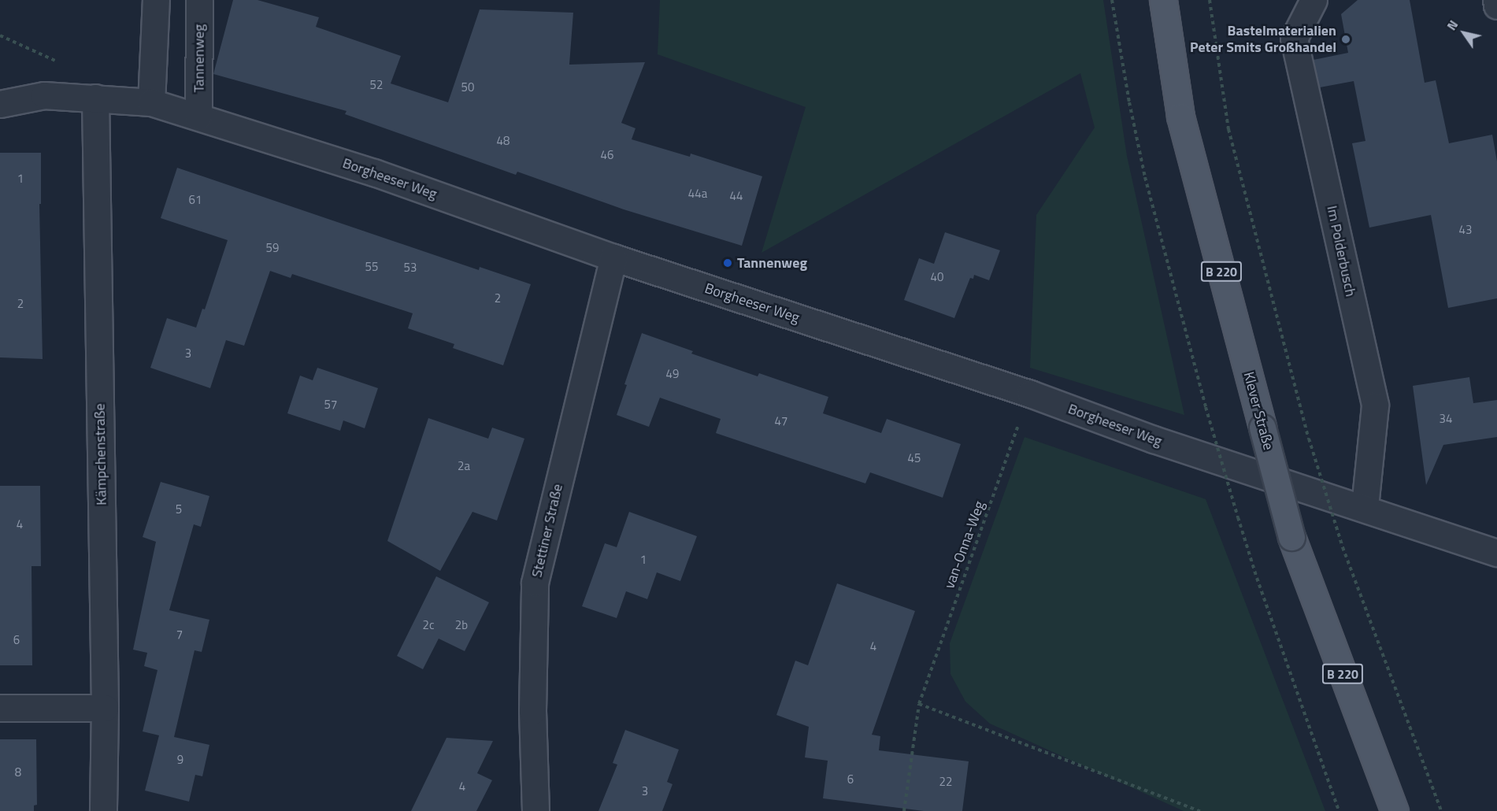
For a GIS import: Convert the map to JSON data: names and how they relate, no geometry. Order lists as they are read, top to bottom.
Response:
{
  "streets": {
    "main road": ["B 220", "Klever Straße"],
    "street": [
      "Tannenweg",
      "Borgheeser Weg",
      "Im Polderbusch",
      "Kämpchenstraße",
      "Stettiner Straße"
    ],
    "path": ["van-Onna-Weg"]
  },
  "crossings": [
    ["Tannenweg", "Borgheeser Weg"],
    ["Borgheeser Weg", "Im Polderbusch"],
    ["Borgheeser Weg", "Kämpchenstraße"],
    ["Borgheeser Weg", "Stettiner Straße"],
    ["Borgheeser Weg", "van-Onna-Weg"]
  ],
  "places": ["Bastelmaterialien Peter Smits Großhandel", "Tannenweg"],
  "house_numbers": [
    "52",
    "50",
    "48",
    "46",
    "1",
    "44a",
    "44",
    "61",
    "43",
    "59",
    "55",
    "53",
    "40",
    "2",
    "2",
    "3",
    "49",
    "57",
    "34",
    "47",
    "45",
    "2a",
    "5",
    "4",
    "1",
    "2c",
    "2b",
    "7",
    "6",
    "4",
    "9",
    "8",
    "6",
    "22",
    "4",
    "3"
  ],
  "north": "top left"
}
